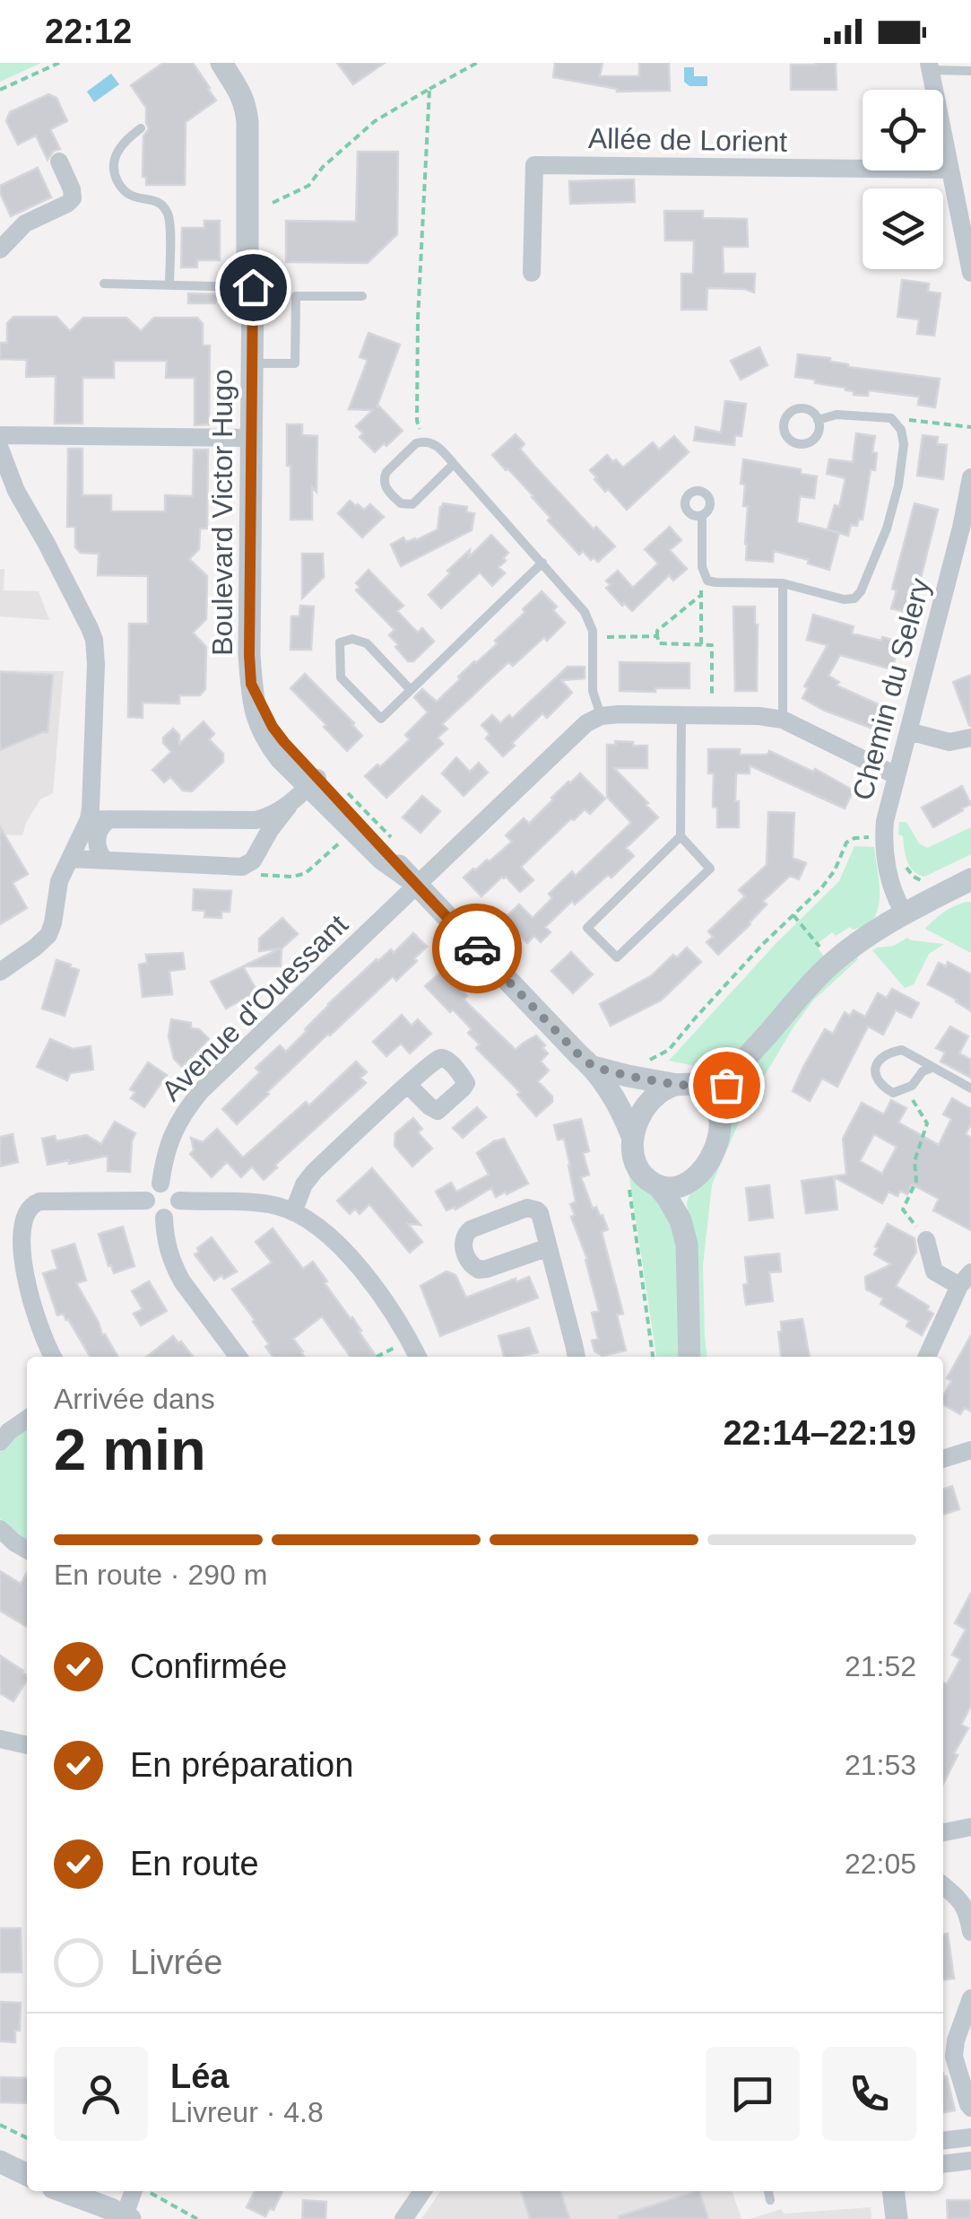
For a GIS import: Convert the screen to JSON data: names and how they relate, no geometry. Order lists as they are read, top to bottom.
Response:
{
  "streets": {
    "street": [
      "Allée de Lorient",
      "Boulevard Victor Hugo",
      "Chemin du Selery",
      "Avenue d'Ouessant"
    ]
  },
  "crossings": [
    ["Boulevard Victor Hugo", "Avenue d'Ouessant"]
  ],
  "page": {
    "status": "22:12",
    "heading": ["2 min", "Arrivée dans", "22:14–22:19"],
    "panel": ["Léa", "Livreur · 4.8"],
    "bar": "En route · 290 m",
    "list": [
      ["Confirmée", "21:52"],
      ["En préparation", "21:53"],
      ["En route", "22:05"],
      "Livrée"
    ]
  }
}
